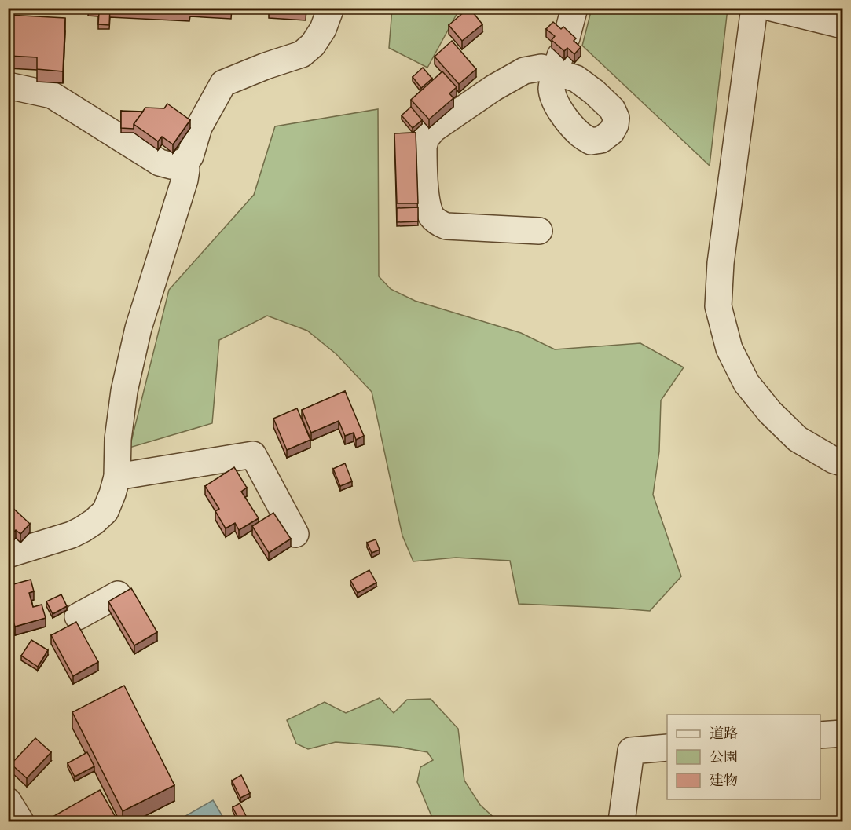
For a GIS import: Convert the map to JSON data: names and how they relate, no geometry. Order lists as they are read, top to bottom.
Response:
{
  "legend": ["道路", "公園", "建物"]
}
